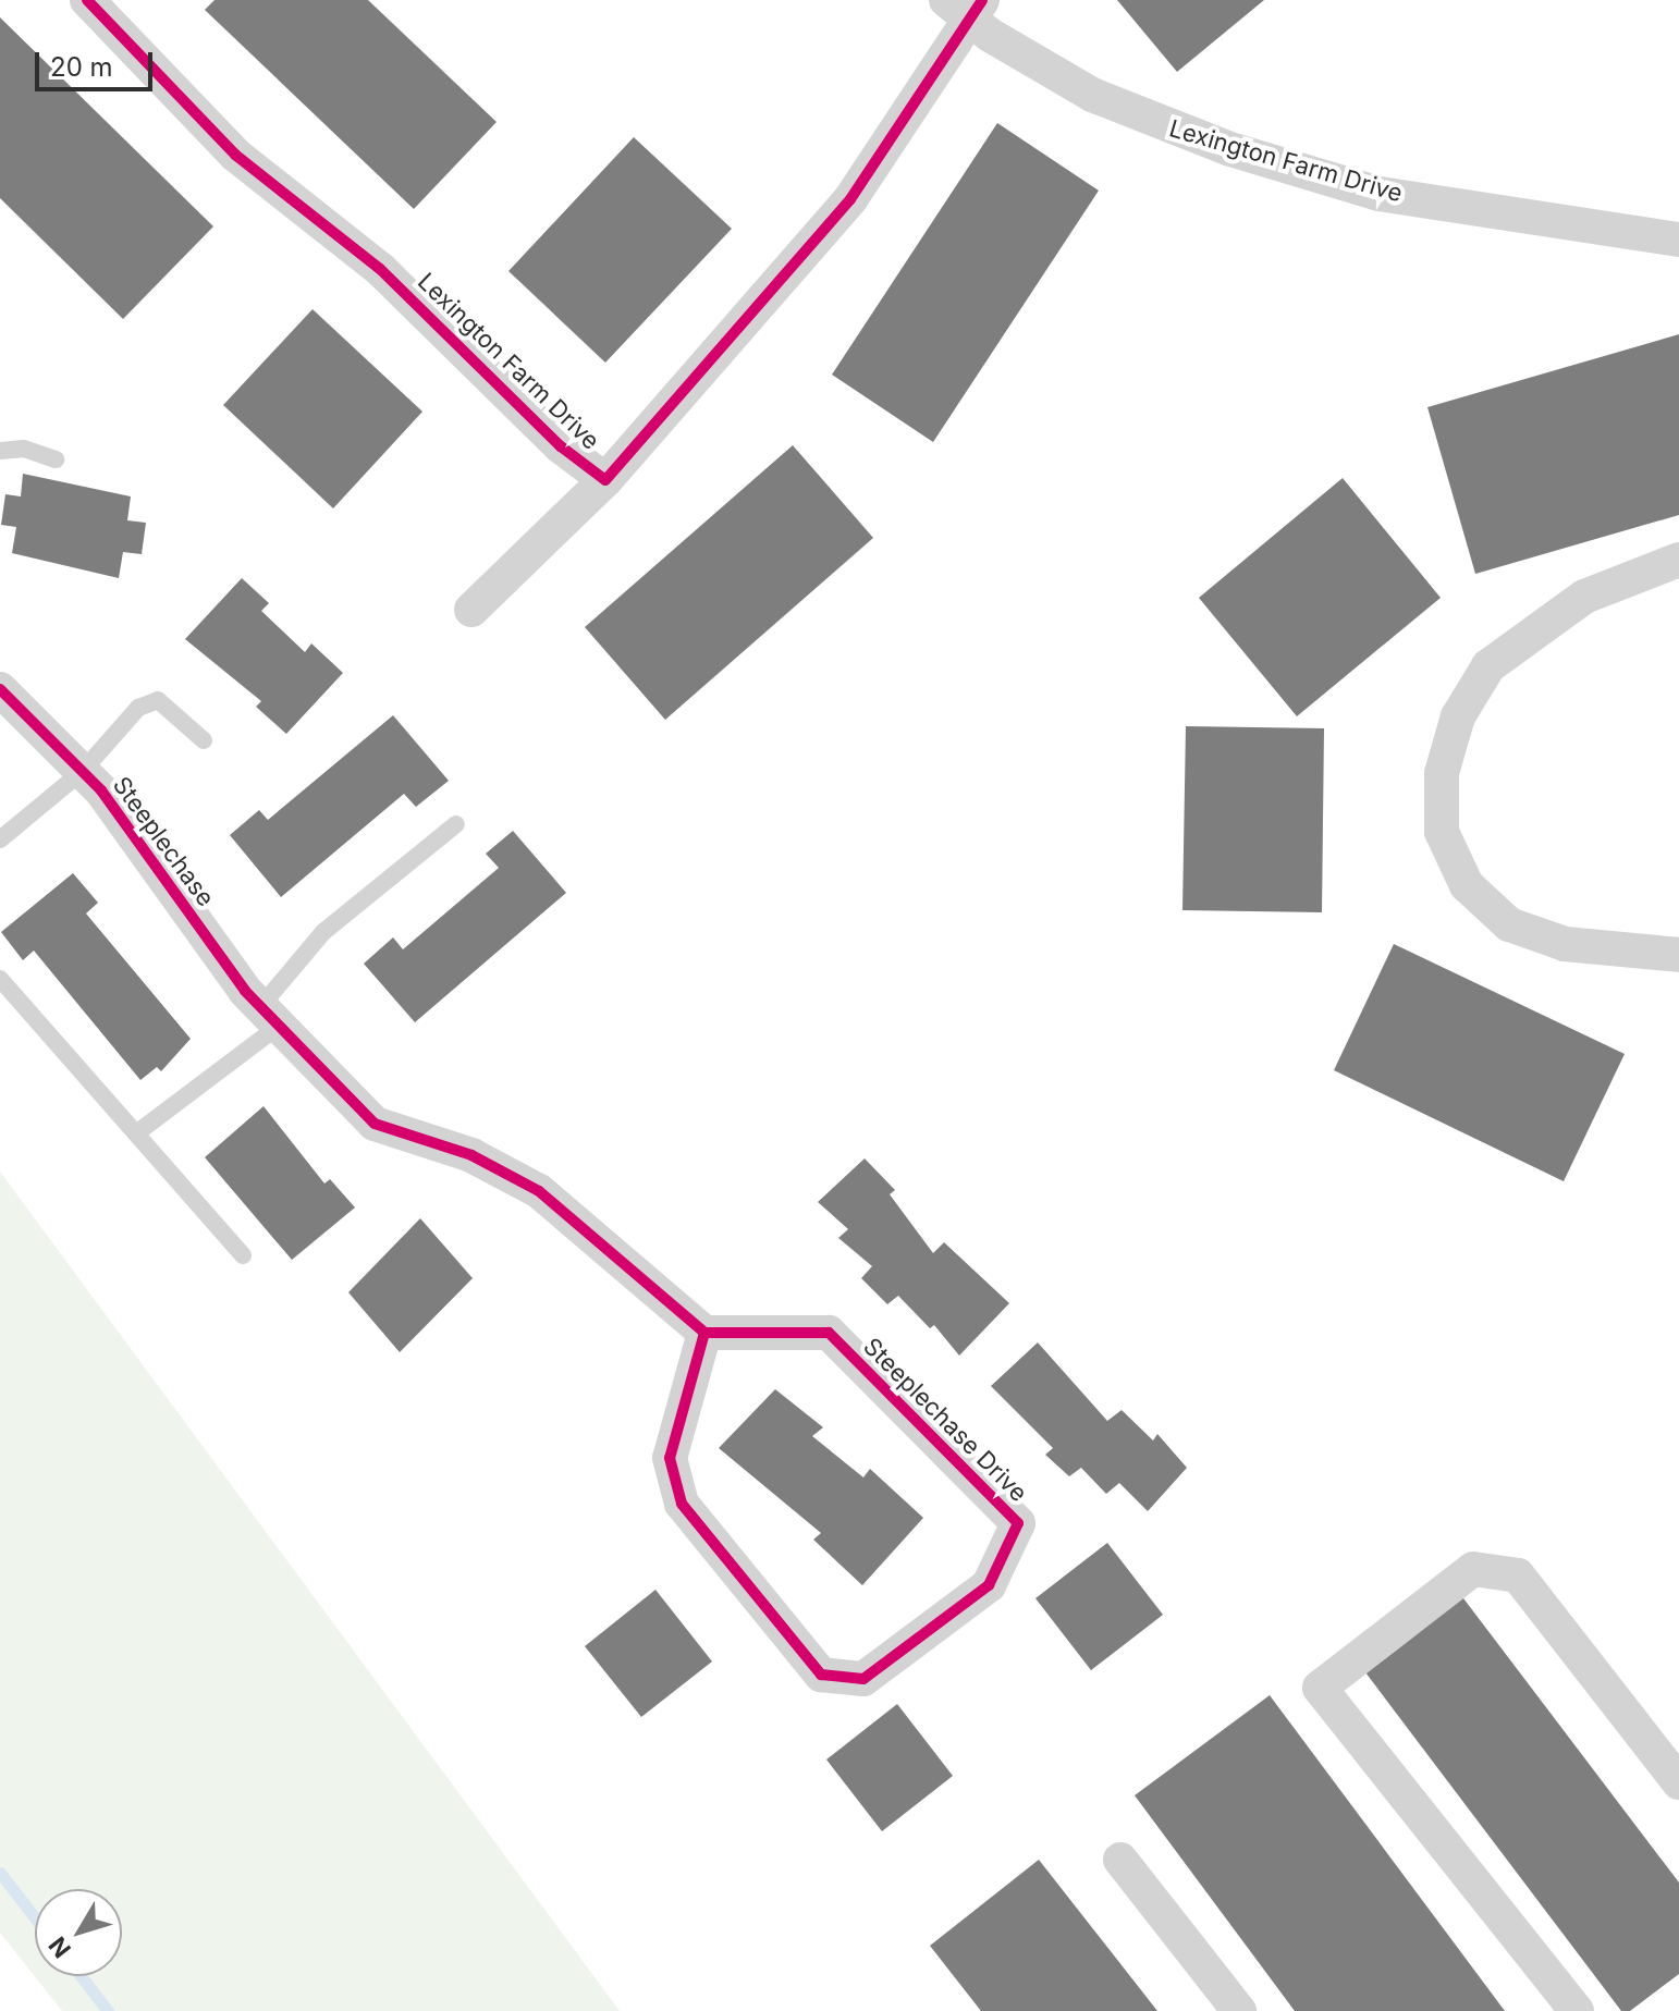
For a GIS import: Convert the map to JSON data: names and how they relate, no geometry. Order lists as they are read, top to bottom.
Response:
{
  "streets": {
    "street": ["Lexington Farm Drive", "Steeplechase", "Steeplechase Drive"]
  },
  "scale_bar": "20 m",
  "north": "bottom left"
}
